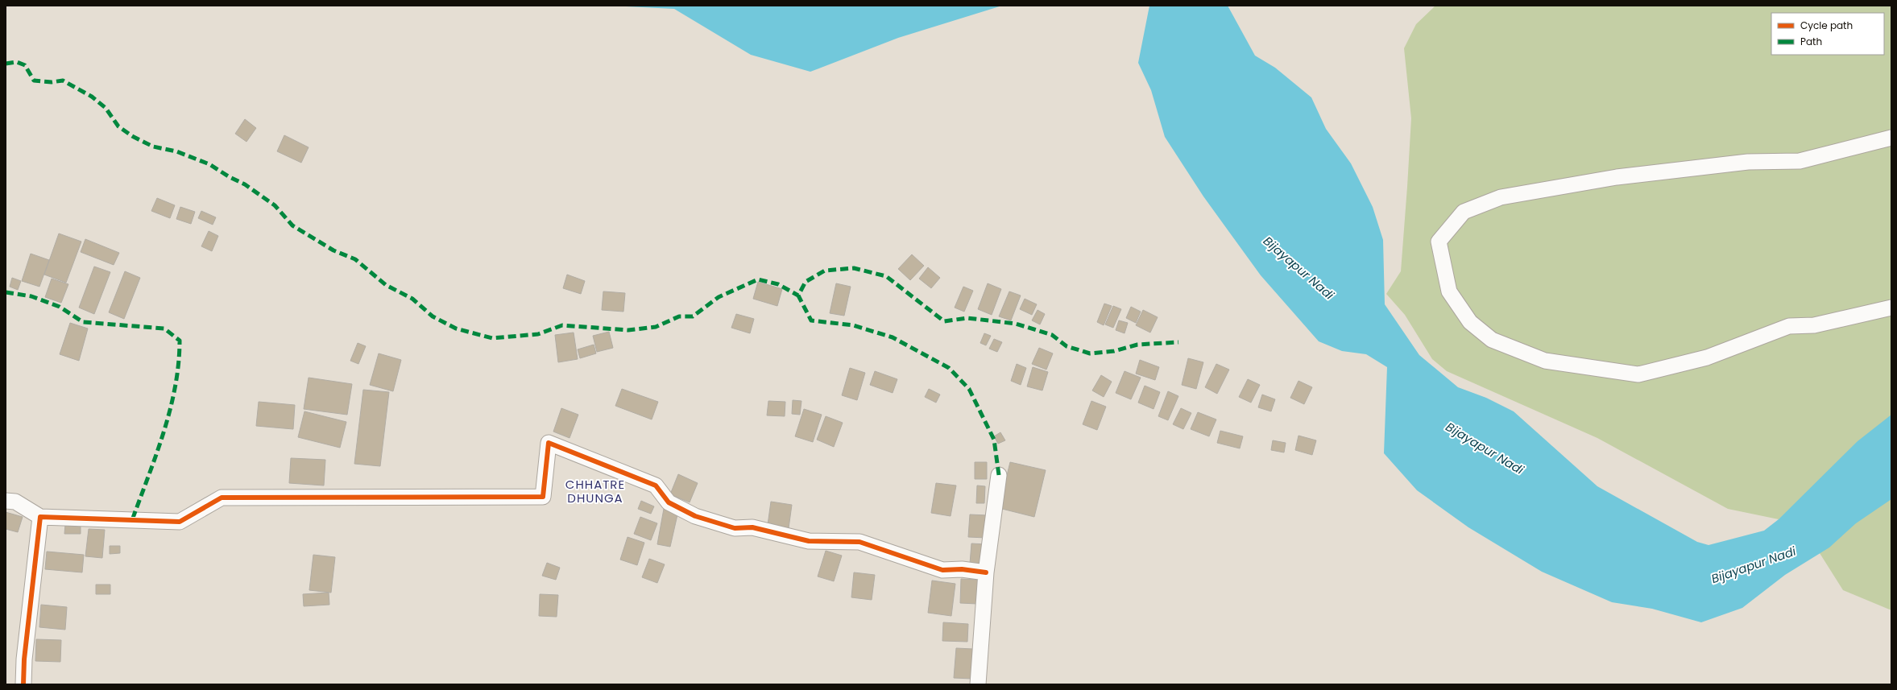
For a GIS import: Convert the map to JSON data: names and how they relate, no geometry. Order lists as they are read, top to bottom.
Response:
{
  "districts": ["CHHATRE DHUNGA"],
  "water": ["Bijayapur Nadi"],
  "legend": ["Cycle path", "Path"]
}
